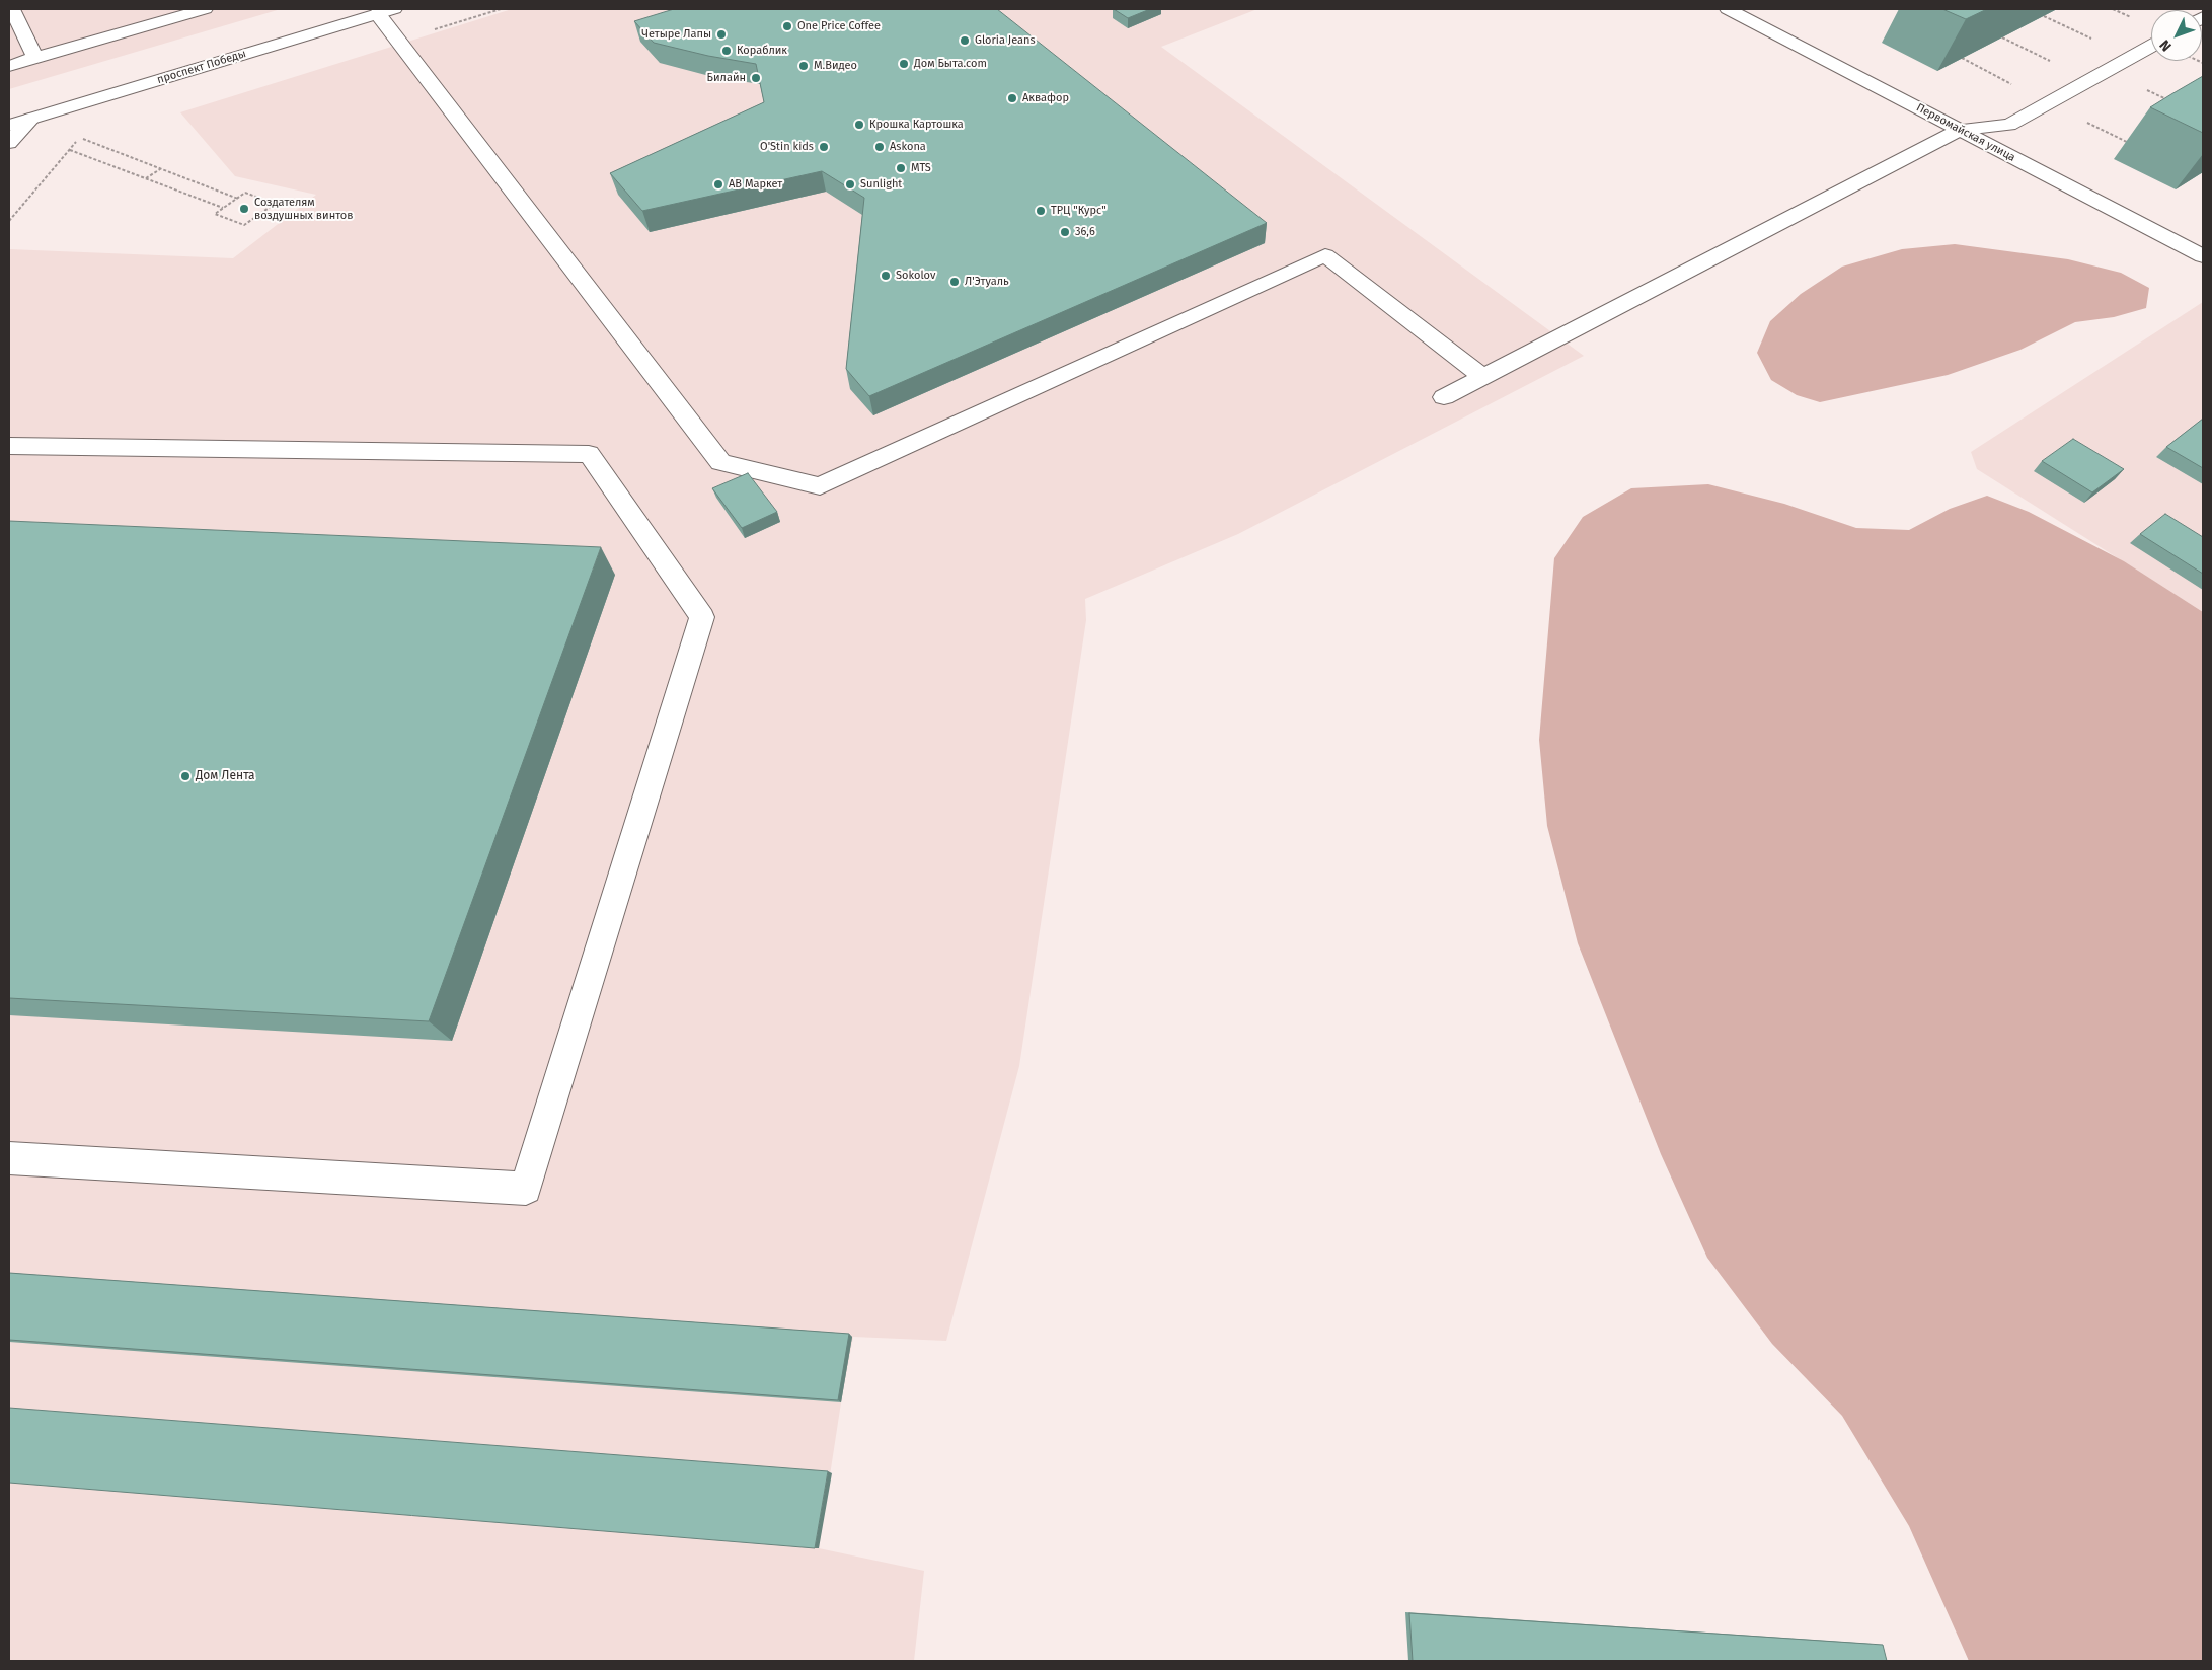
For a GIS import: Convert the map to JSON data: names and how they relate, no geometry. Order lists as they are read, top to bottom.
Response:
{
  "streets": {
    "main road": ["проспект Победы", "Первомайская улица"]
  },
  "places": [
    "One Price Coffee",
    "Четыре Лапы",
    "Gloria Jeans",
    "Кораблик",
    "Дом Быта.com",
    "М.Видео",
    "Билайн",
    "Аквафор",
    "Крошка Картошка",
    "O'Stin kids",
    "Askona",
    "MTS",
    "АВ Маркет",
    "Sunlight",
    "Создателям воздушных винтов",
    "ТРЦ \"Курс\"",
    "36,6",
    "Sokolov",
    "Л'Этуаль",
    "Дом Лента"
  ],
  "north": "bottom left"
}
